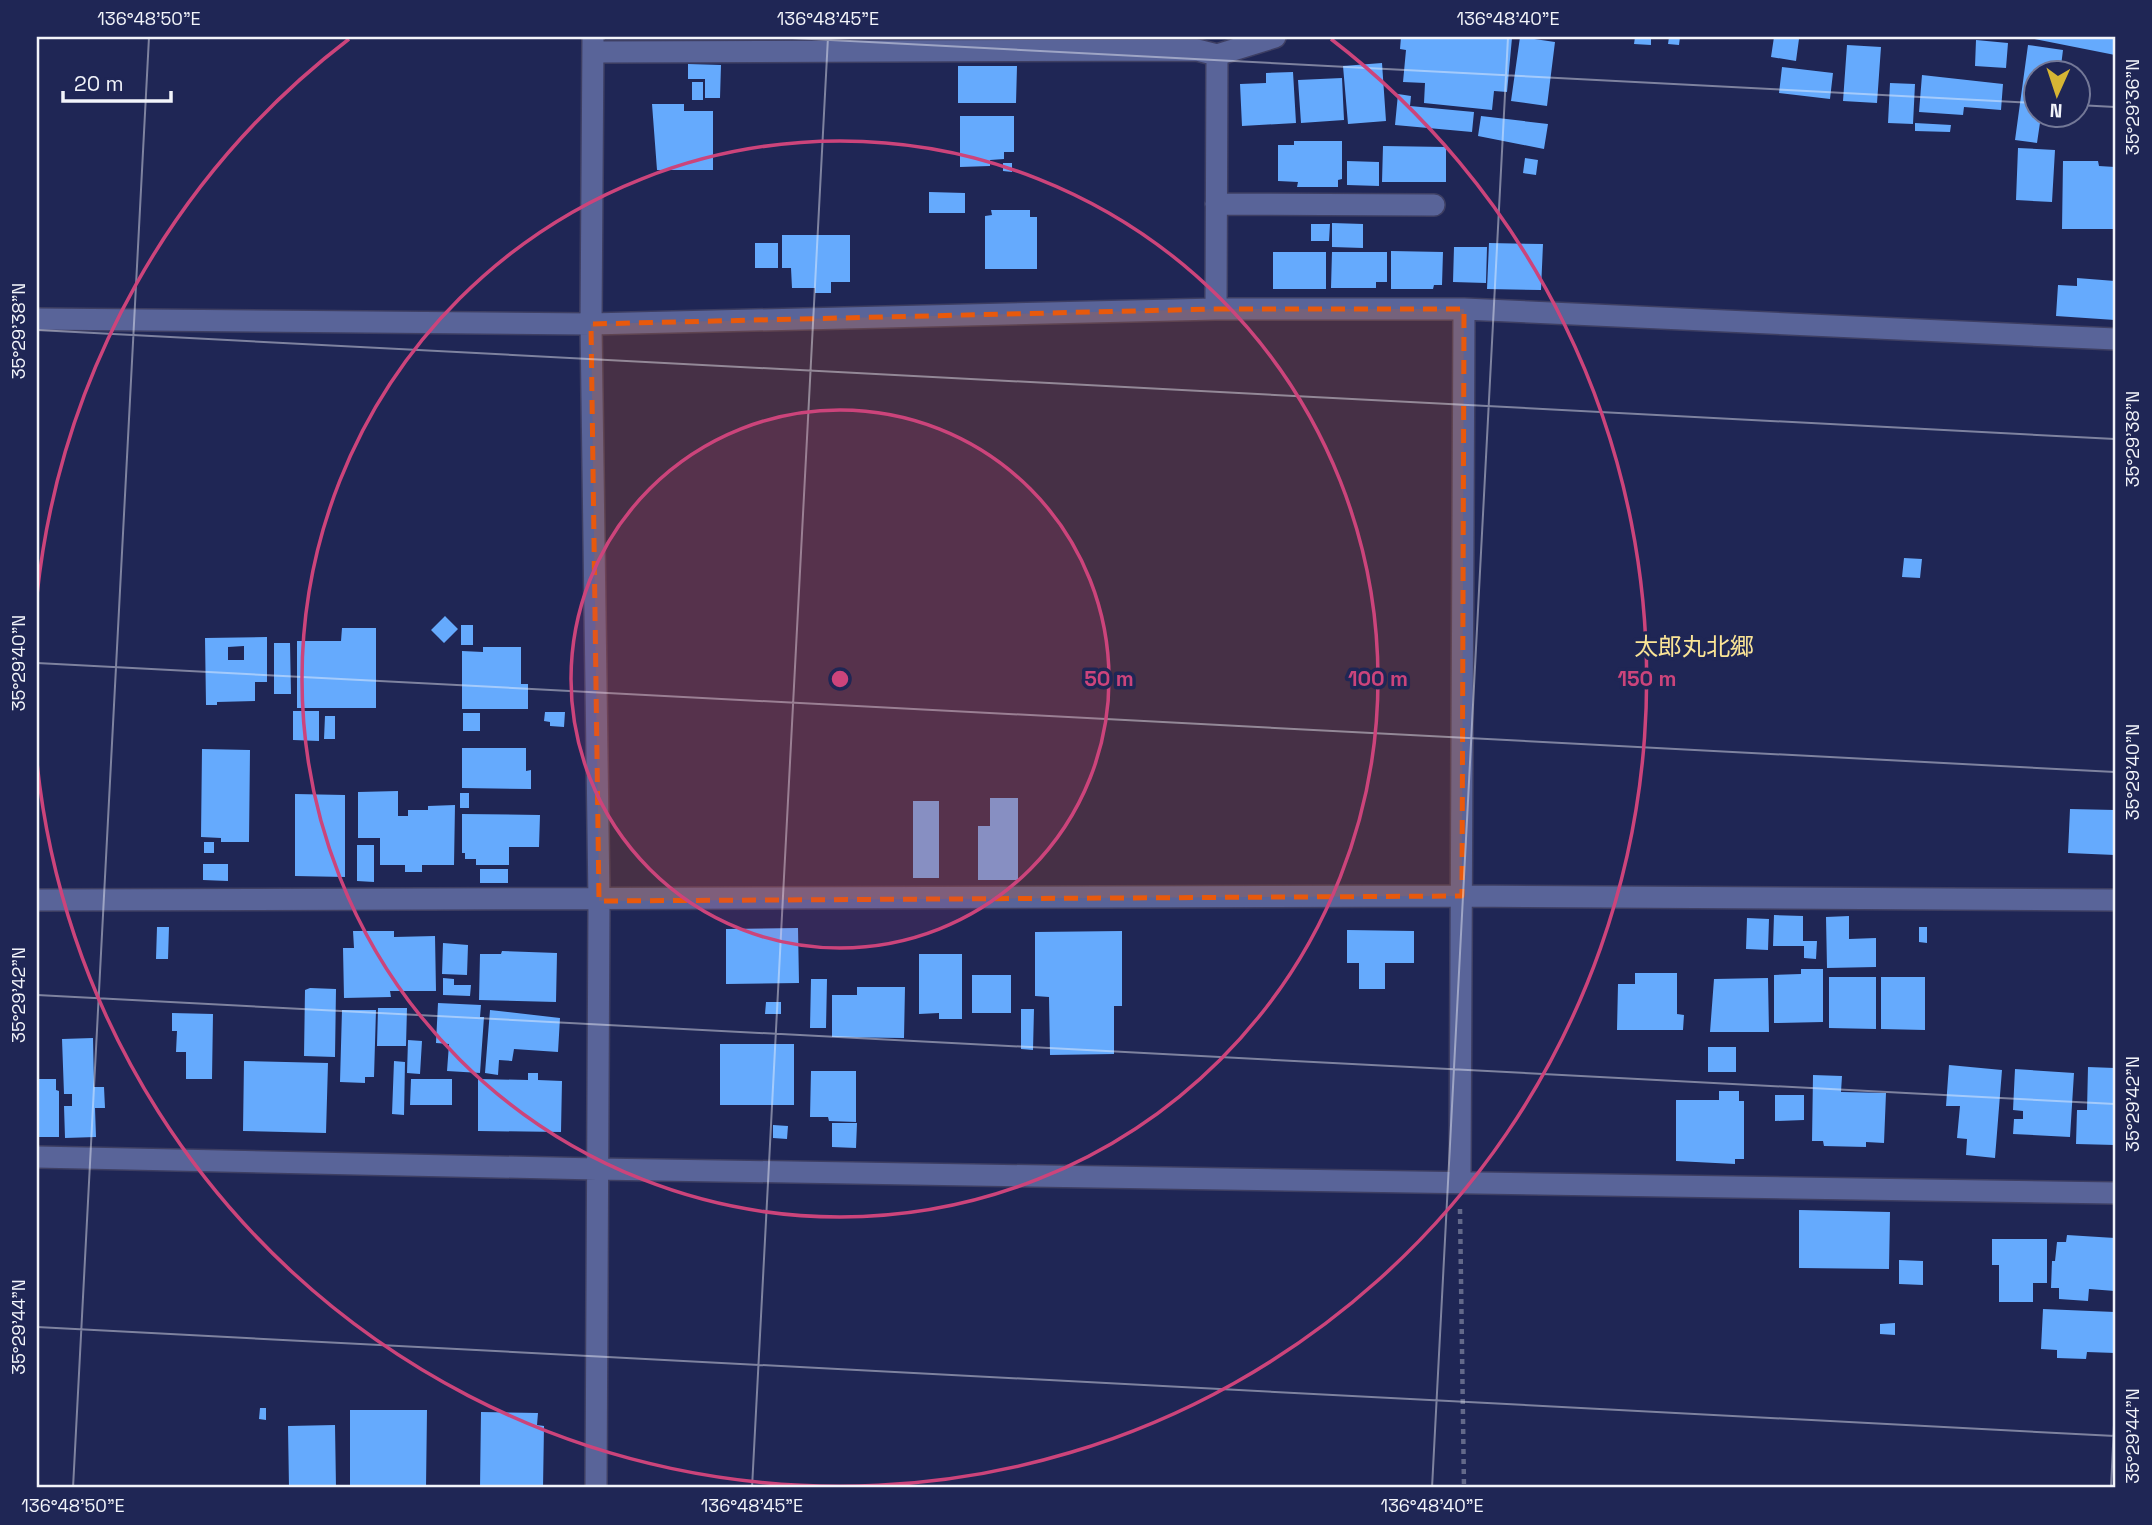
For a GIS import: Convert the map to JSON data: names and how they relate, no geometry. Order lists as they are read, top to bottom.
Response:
{
  "districts": ["太郎丸北郷"],
  "scale_bar": "20 m",
  "north": "bottom",
  "coordinates": [
    "136°48'50\"E",
    "136°48'45\"E",
    "136°48'40\"E",
    "35°29'36\"N",
    "35°29'38\"N",
    "35°29'40\"N",
    "35°29'42\"N",
    "35°29'44\"N"
  ],
  "rings": ["50 m", "100 m", "150 m"]
}
